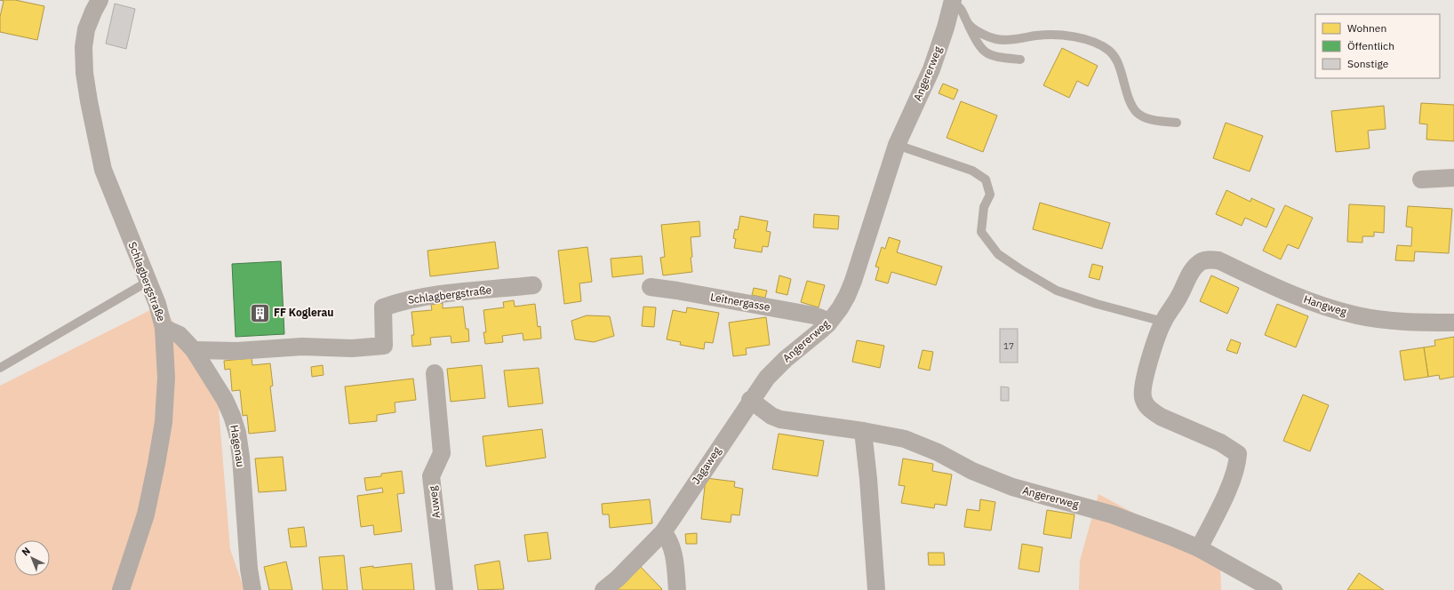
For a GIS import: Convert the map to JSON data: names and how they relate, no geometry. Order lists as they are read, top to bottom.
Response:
{
  "streets": {
    "street": [
      "Angererweg",
      "Schlagbergstraße",
      "Leitnergasse",
      "Hangweg",
      "Hagenau",
      "Jagaweg",
      "Auweg"
    ]
  },
  "crossings": [
    ["Angererweg", "Leitnergasse"],
    ["Angererweg", "Jagaweg"],
    ["Schlagbergstraße", "Hagenau"]
  ],
  "places": {
    "building": ["FF Koglerau"]
  },
  "house_numbers": ["17"],
  "legend": ["Wohnen", "Öffentlich", "Sonstige"],
  "north": "top left"
}
